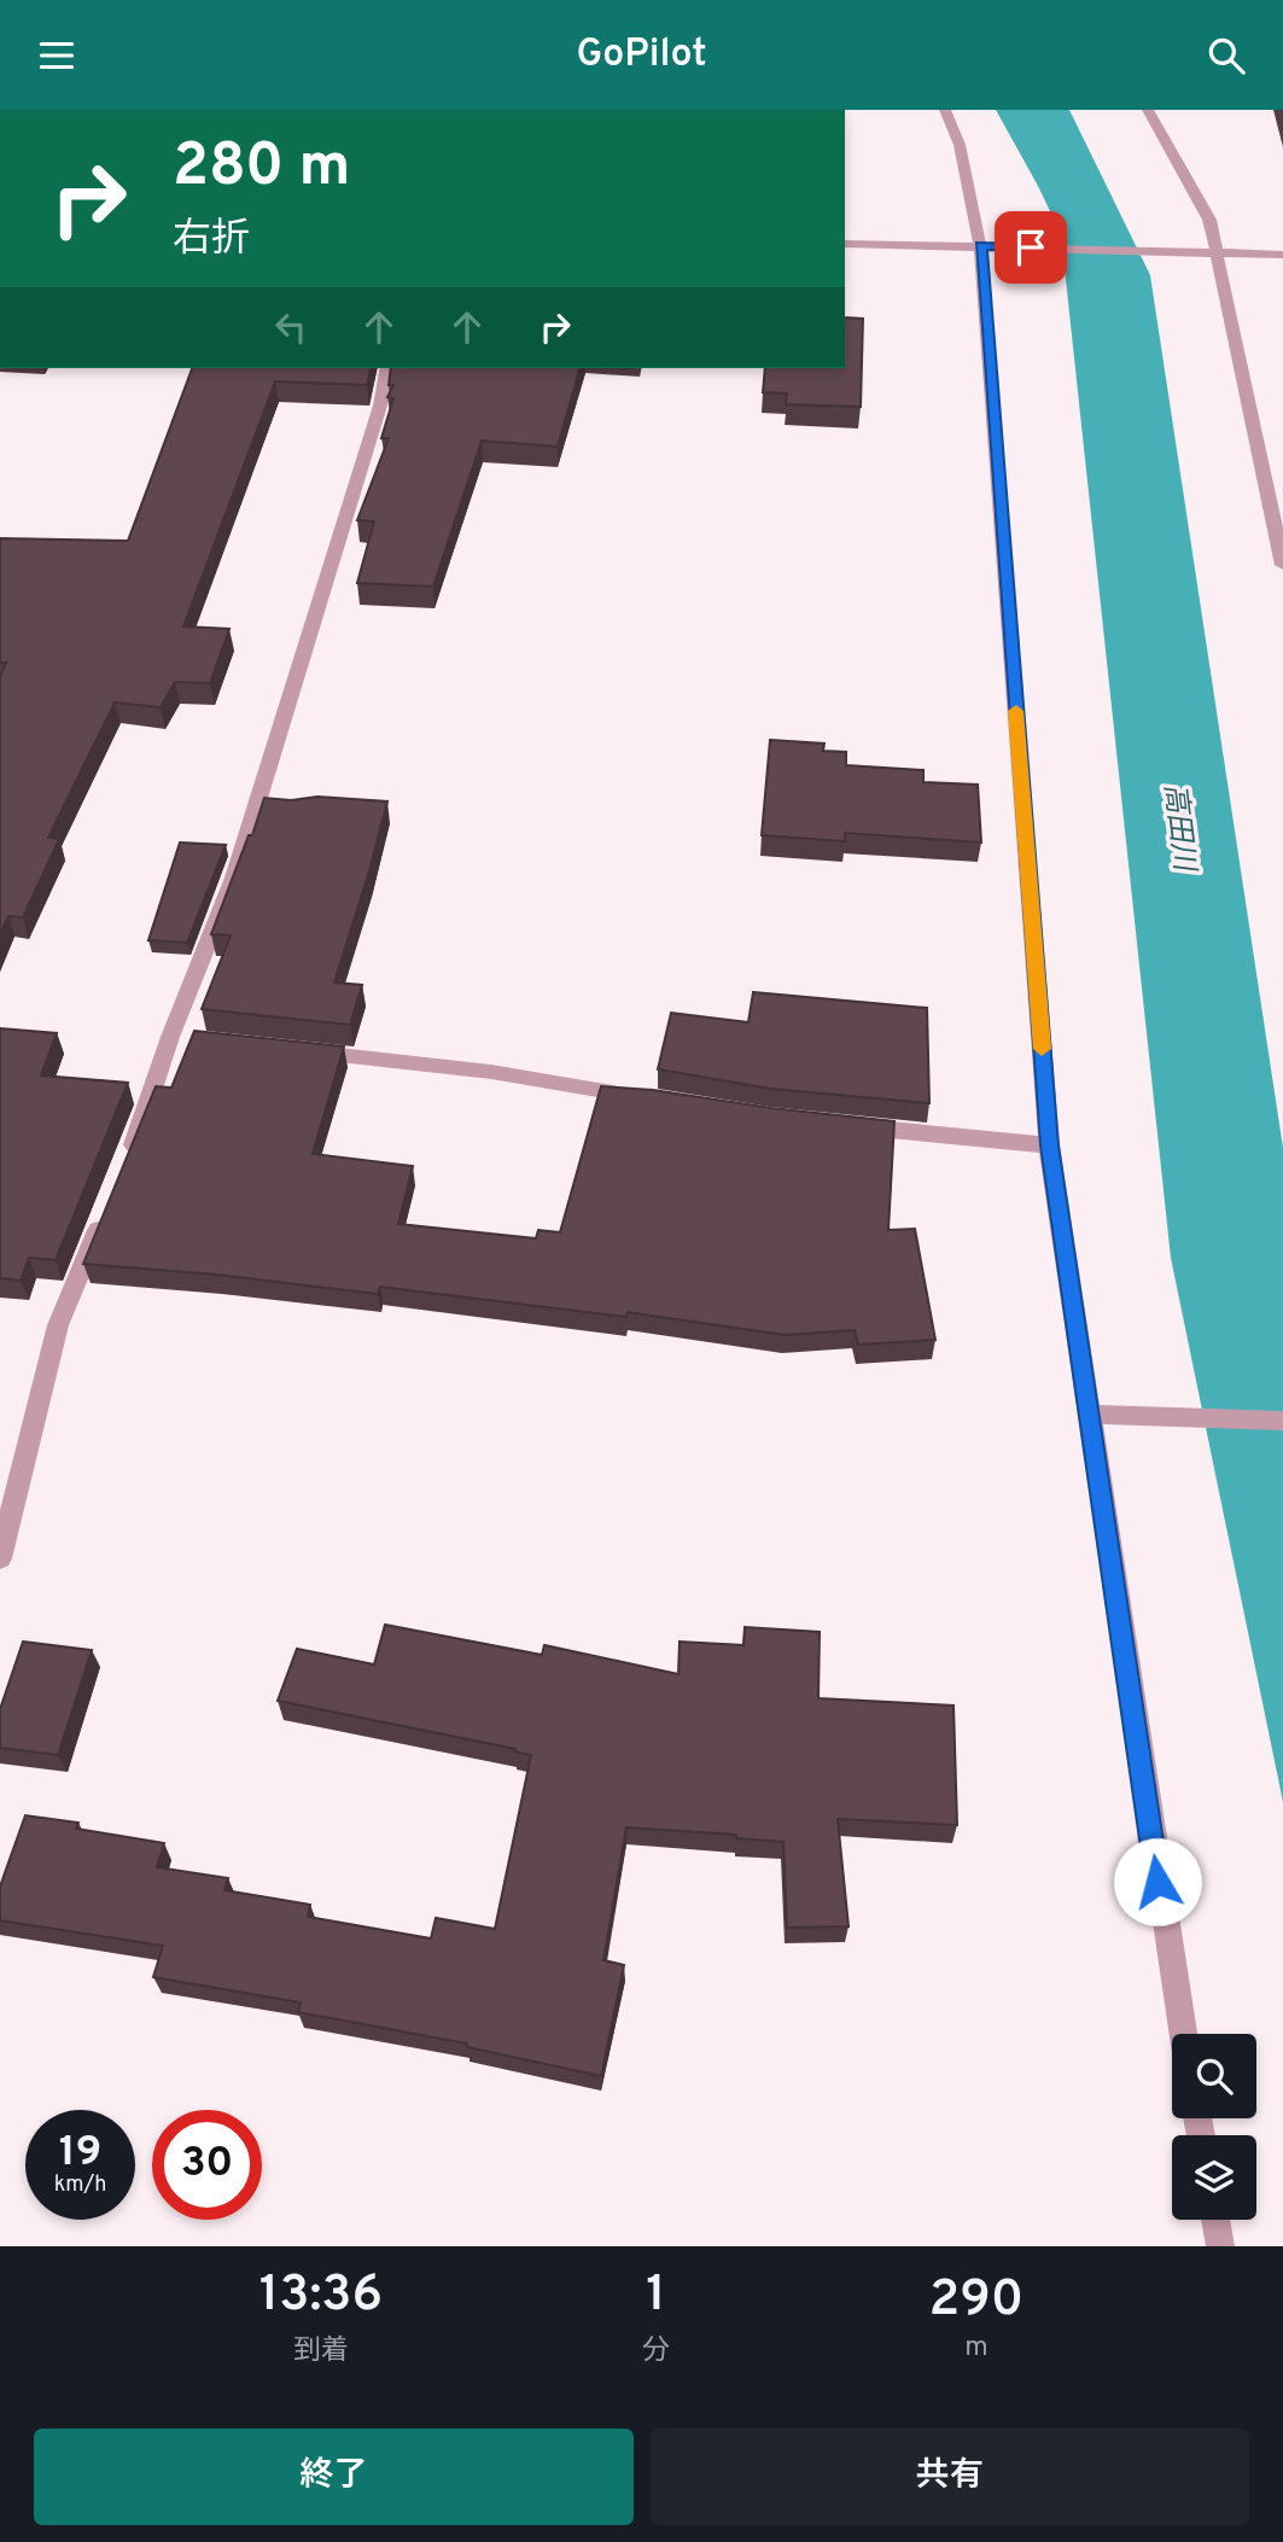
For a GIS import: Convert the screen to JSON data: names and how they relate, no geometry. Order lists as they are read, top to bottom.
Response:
{
  "water": ["高田川"],
  "page": {
    "header": "GoPilot",
    "turn": ["280 m", "右折"],
    "speed": "19 km/h",
    "limit": "30",
    "eta": [
      "13:36",
      "到着",
      "1",
      "分",
      "290",
      "m"
    ],
    "buttons": ["終了", "共有"]
  }
}
